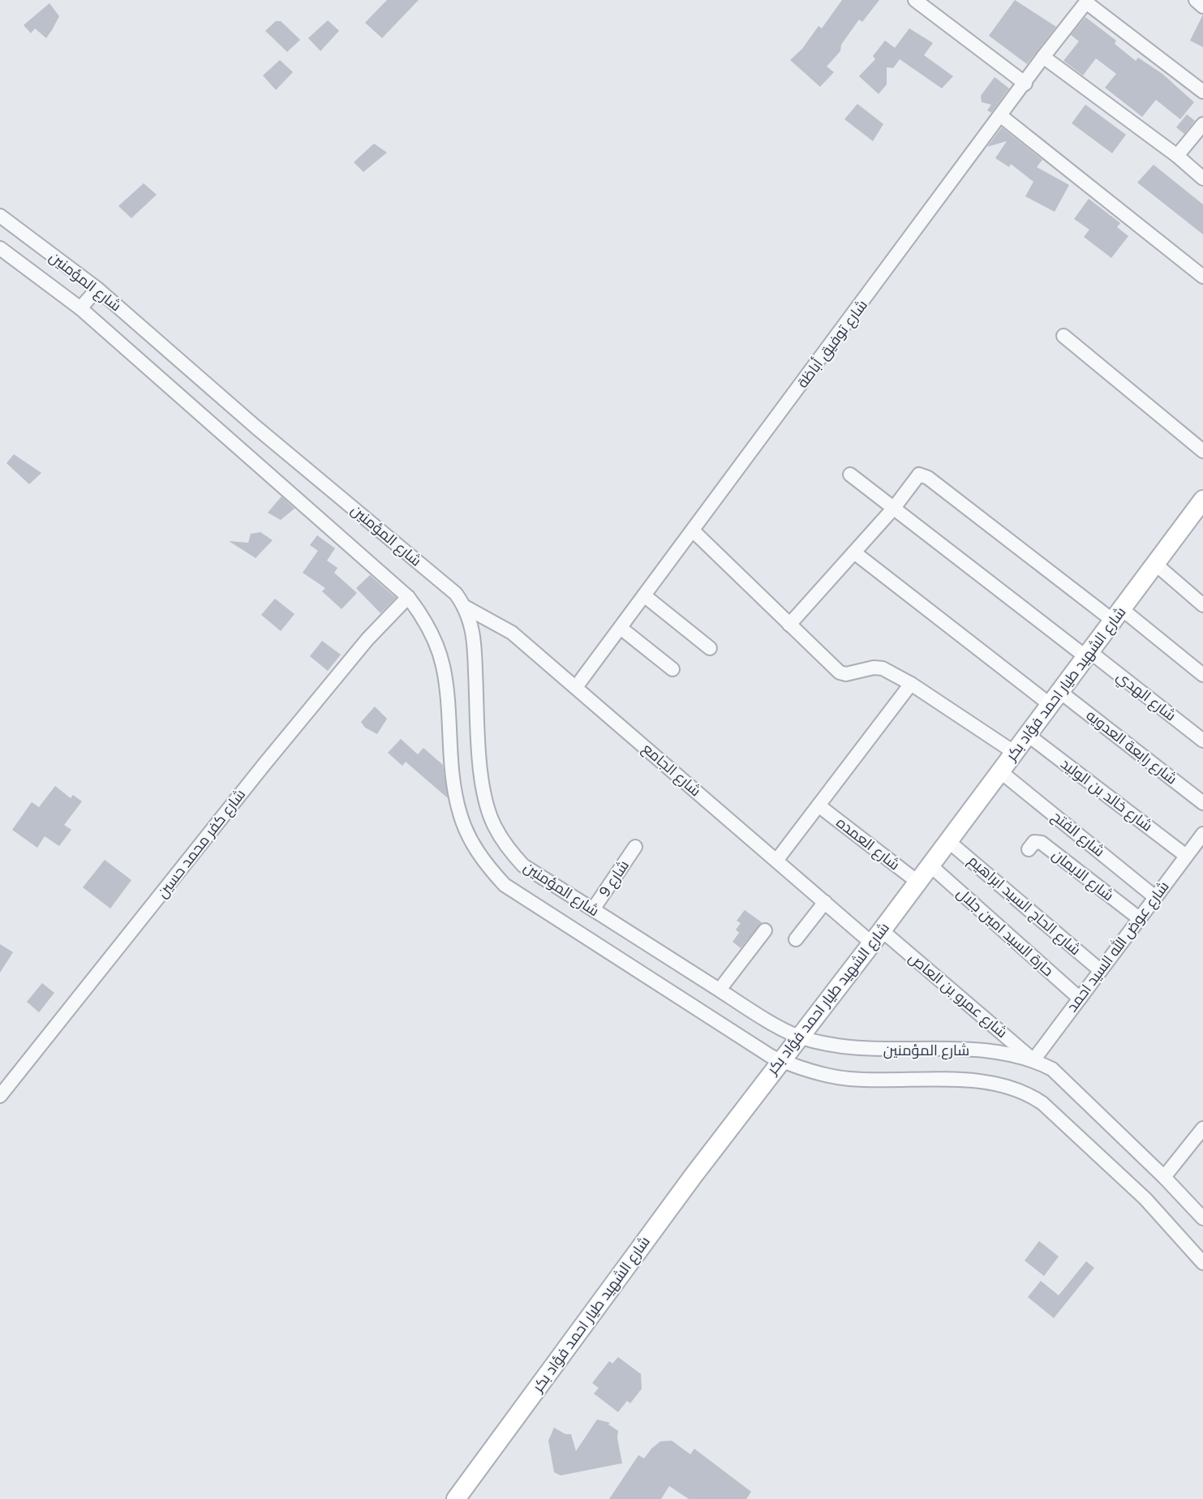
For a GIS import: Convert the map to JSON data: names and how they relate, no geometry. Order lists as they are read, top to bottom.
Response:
{
  "streets": {
    "street": [
      "شارع المؤمنين",
      "شارع توفيق أباظة",
      "شارع الشهيد طيار احمد فؤاد بكر",
      "شارع الهدي",
      "شارع رابعة العدويه",
      "شارع الجامع",
      "شارع خالد بن الوليد",
      "شارع الفتح",
      "شارع كفر محمد حسين",
      "شارع العمده",
      "شارع الايمان",
      "شارع 9",
      "شارع الحاج السيد ابراهيم",
      "حارة السيد امين جلال",
      "شارع عوض الله السيد احمد",
      "شارع عمرو بن العاص"
    ]
  },
  "crossings": [
    ["شارع المؤمنين", "شارع الشهيد طيار احمد فؤاد بكر"],
    ["شارع المؤمنين", "شارع الجامع"],
    ["شارع المؤمنين", "شارع كفر محمد حسين"],
    ["شارع المؤمنين", "شارع 9"],
    ["شارع المؤمنين", "شارع عوض الله السيد احمد"],
    ["شارع المؤمنين", "شارع عمرو بن العاص"],
    ["شارع توفيق أباظة", "شارع الجامع"],
    ["شارع الشهيد طيار احمد فؤاد بكر", "شارع الهدي"],
    ["شارع الشهيد طيار احمد فؤاد بكر", "شارع رابعة العدويه"],
    ["شارع الشهيد طيار احمد فؤاد بكر", "شارع الجامع"],
    ["شارع الشهيد طيار احمد فؤاد بكر", "شارع خالد بن الوليد"],
    ["شارع الشهيد طيار احمد فؤاد بكر", "شارع الفتح"],
    ["شارع الشهيد طيار احمد فؤاد بكر", "شارع العمده"],
    ["شارع الشهيد طيار احمد فؤاد بكر", "شارع الحاج السيد ابراهيم"],
    ["شارع الشهيد طيار احمد فؤاد بكر", "حارة السيد امين جلال"],
    ["شارع الشهيد طيار احمد فؤاد بكر", "شارع عمرو بن العاص"],
    ["شارع الجامع", "شارع عمرو بن العاص"],
    ["شارع خالد بن الوليد", "شارع عوض الله السيد احمد"],
    ["شارع الفتح", "شارع عوض الله السيد احمد"],
    ["شارع الايمان", "شارع عوض الله السيد احمد"],
    ["شارع الحاج السيد ابراهيم", "شارع عوض الله السيد احمد"],
    ["حارة السيد امين جلال", "شارع عوض الله السيد احمد"],
    ["شارع عوض الله السيد احمد", "شارع عمرو بن العاص"]
  ]
}
